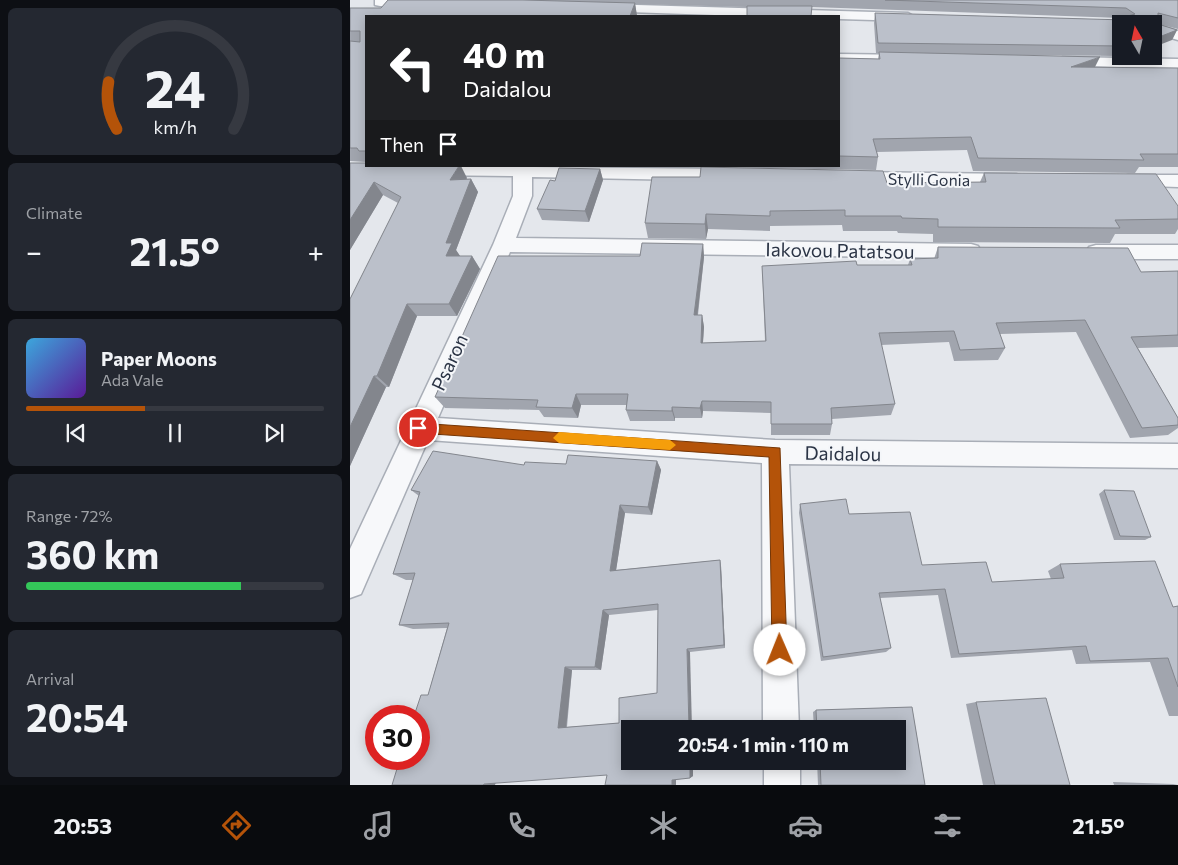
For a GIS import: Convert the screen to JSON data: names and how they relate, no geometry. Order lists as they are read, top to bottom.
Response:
{
  "streets": {
    "street": [
      "Stylli Gonia",
      "Iakovou Patatsou",
      "Psaron",
      "Daidalou"
    ]
  },
  "crossings": [
    ["Iakovou Patatsou", "Psaron"],
    ["Psaron", "Daidalou"]
  ],
  "north": "top",
  "page": {
    "turn": ["40 m", "Daidalou"],
    "then": "Then",
    "tile": [
      "Climate",
      ["Range · 72%", "360 km"],
      ["Arrival", "20:54"]
    ],
    "heat": ["−", "21.5°", "+"],
    "song": ["Paper Moons", "Ada Vale"],
    "limit": "30",
    "trip": "20:54 · 1 min · 110 m",
    "tabs": ["20:53", "21.5°"],
    "gauge": ["24", "km/h"]
  }
}
